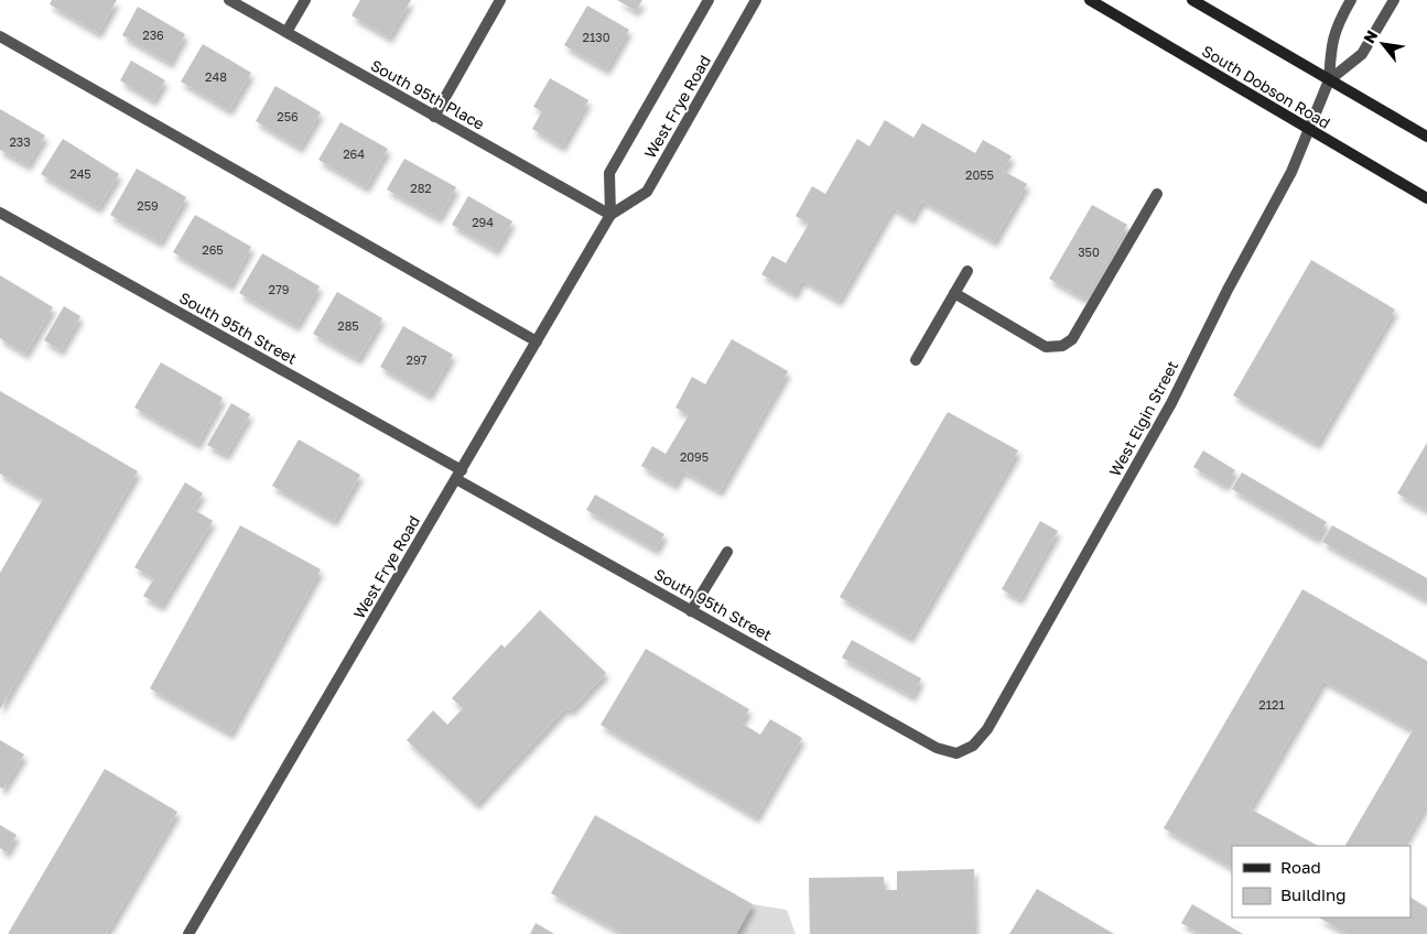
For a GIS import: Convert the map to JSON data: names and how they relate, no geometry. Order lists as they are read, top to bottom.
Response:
{
  "streets": {
    "main road": ["South Dobson Road"],
    "street": [
      "South 95th Place",
      "West Frye Road",
      "South 95th Street",
      "West Elgin Street"
    ]
  },
  "crossings": [
    ["South Dobson Road", "West Elgin Street"],
    ["South 95th Place", "West Frye Road"],
    ["West Frye Road", "South 95th Street"],
    ["South 95th Street", "West Elgin Street"]
  ],
  "house_numbers": [
    "236",
    "2130",
    "248",
    "256",
    "233",
    "264",
    "245",
    "2055",
    "282",
    "259",
    "294",
    "265",
    "350",
    "279",
    "285",
    "297",
    "2095",
    "2121"
  ],
  "legend": ["Road", "Building"],
  "north": "top left"
}
